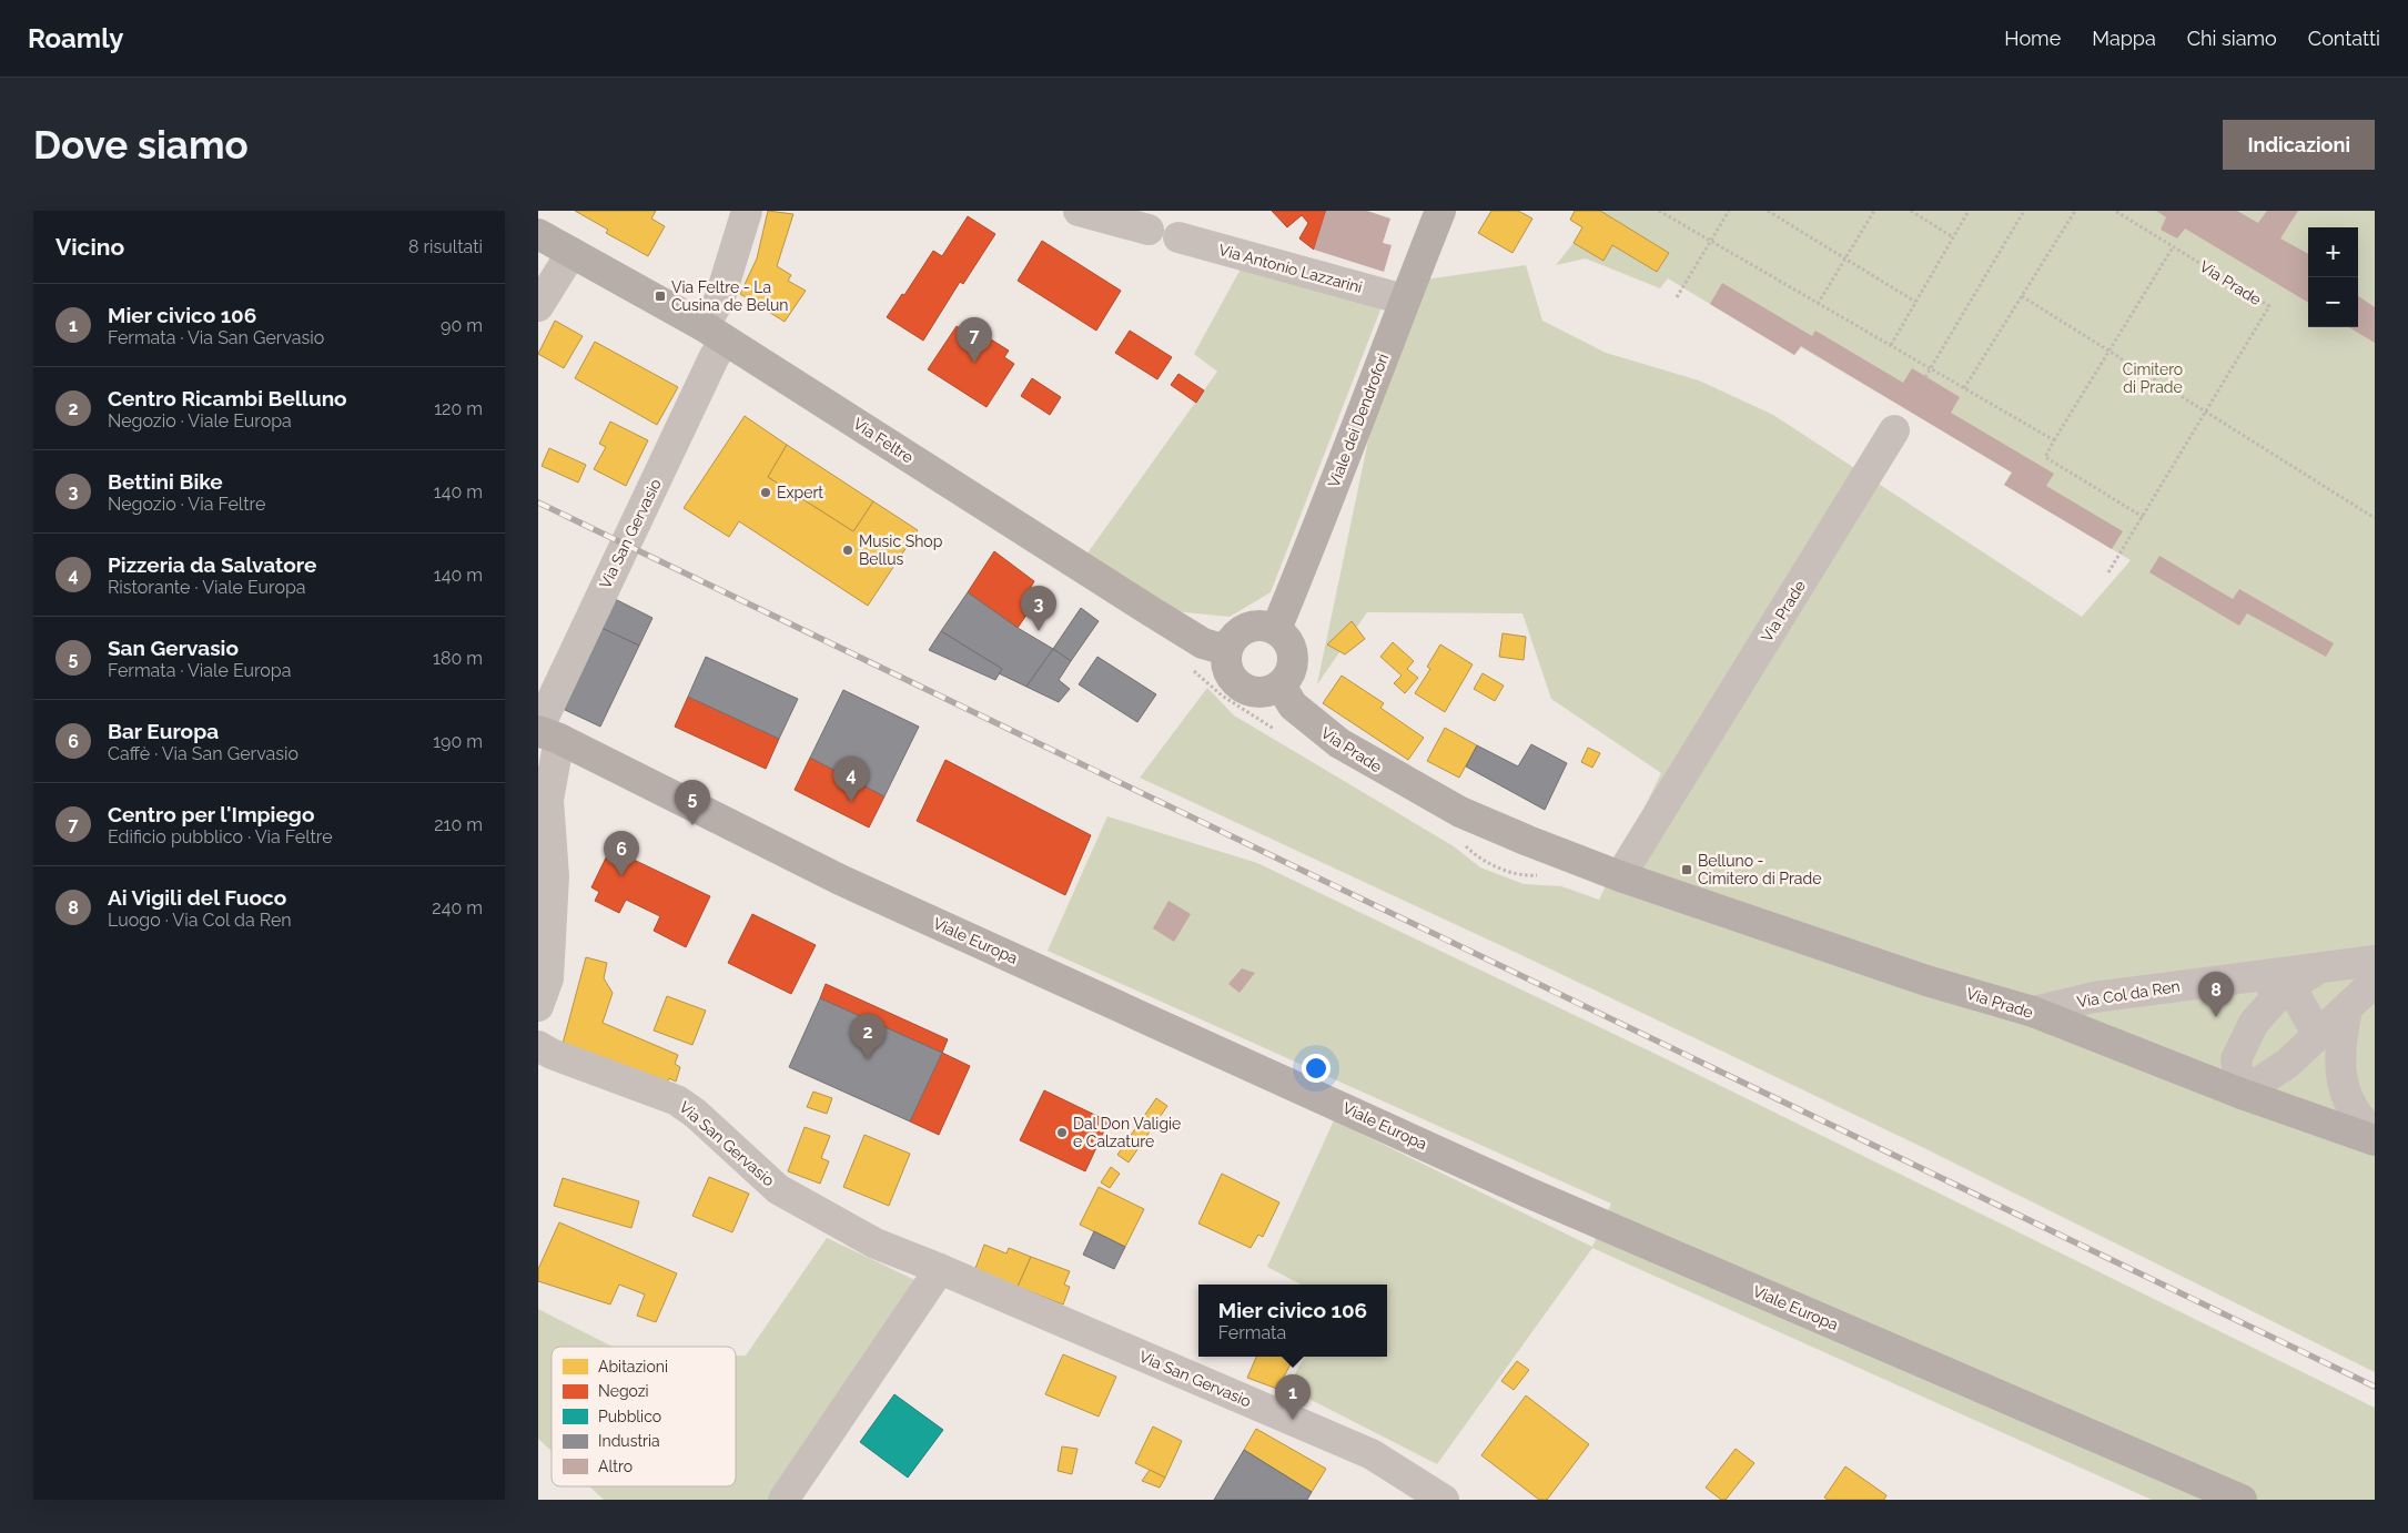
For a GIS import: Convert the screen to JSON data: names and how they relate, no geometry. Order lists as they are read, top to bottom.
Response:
{
  "streets": {
    "main road": [
      "Via Prade",
      "Viale dei Dendrofori",
      "Via Feltre",
      "Viale Europa"
    ],
    "street": ["Via Antonio Lazzarini", "Via San Gervasio", "Via Col da Ren"]
  },
  "crossings": [
    ["Via Antonio Lazzarini", "Viale dei Dendrofori"],
    ["Via Prade", "Viale dei Dendrofori"],
    ["Via Prade", "Via Feltre"],
    ["Via Prade", "Via Col da Ren"],
    ["Viale dei Dendrofori", "Via Feltre"],
    ["Via Feltre", "Via San Gervasio"],
    ["Via San Gervasio", "Viale Europa"]
  ],
  "parks": ["Cimitero di Prade"],
  "places": {
    "transit": ["Via Feltre - La Cusina de Belun", "Belluno - Cimitero di Prade"],
    "other": ["Expert", "Music Shop Bellus", "Dal Don Valigie e Calzature"]
  },
  "legend": [
    "Abitazioni",
    "Negozi",
    "Pubblico",
    "Industria",
    "Altro"
  ],
  "page": {
    "header": "Roamly",
    "nav": [
      "Home",
      "Mappa",
      "Chi siamo",
      "Contatti"
    ],
    "buttons": "Indicazioni",
    "title": "Dove siamo",
    "heading": ["Vicino", "8 risultati"],
    "map_buttons": ["+", "−"],
    "list": [
      {
        "mark": "1",
        "name": "Mier civico 106",
        "note": "Fermata · Via San Gervasio",
        "value": "90 m"
      },
      {
        "mark": "2",
        "name": "Centro Ricambi Belluno",
        "note": "Negozio · Viale Europa",
        "value": "120 m"
      },
      {
        "mark": "3",
        "name": "Bettini Bike",
        "note": "Negozio · Via Feltre",
        "value": "140 m"
      },
      {
        "mark": "4",
        "name": "Pizzeria da Salvatore",
        "note": "Ristorante · Viale Europa",
        "value": "140 m"
      },
      {
        "mark": "5",
        "name": "San Gervasio",
        "note": "Fermata · Viale Europa",
        "value": "180 m"
      },
      {
        "mark": "6",
        "name": "Bar Europa",
        "note": "Caffè · Via San Gervasio",
        "value": "190 m"
      },
      {
        "mark": "7",
        "name": "Centro per l'Impiego",
        "note": "Edificio pubblico · Via Feltre",
        "value": "210 m"
      },
      {
        "mark": "8",
        "name": "Ai Vigili del Fuoco",
        "note": "Luogo · Via Col da Ren",
        "value": "240 m"
      }
    ],
    "pins": [
      "7",
      "3",
      "4",
      "5",
      "6",
      "8",
      "2",
      "1"
    ],
    "popup": ["Mier civico 106", "Fermata"]
  }
}
